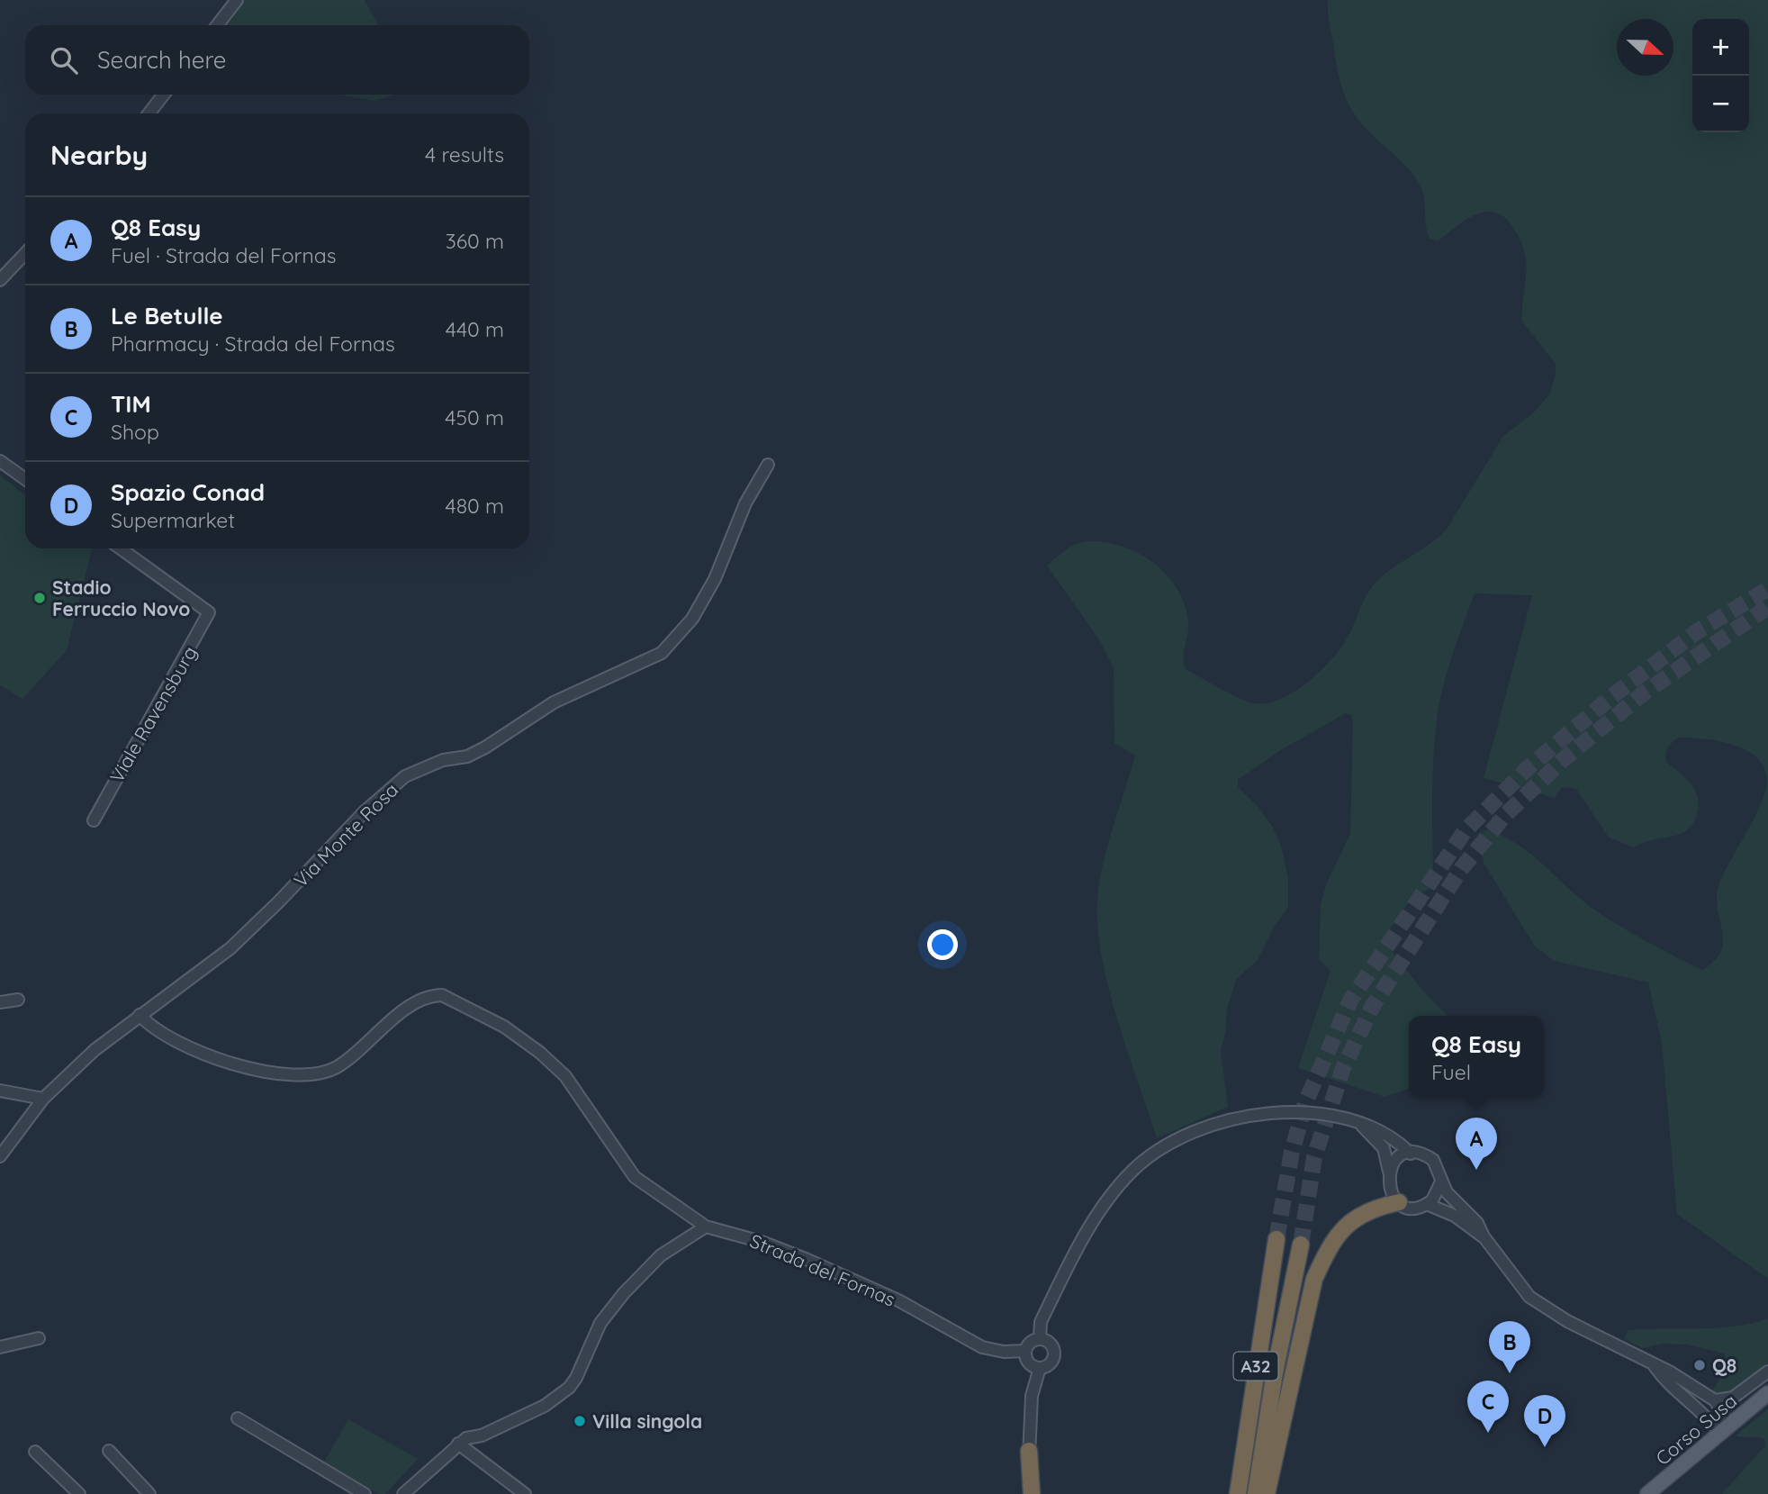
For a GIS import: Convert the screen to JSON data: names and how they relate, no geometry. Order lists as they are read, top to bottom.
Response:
{
  "streets": {
    "highway": ["A32"],
    "main road": ["Corso Susa"],
    "street": ["Viale Ravensburg", "Via Monte Rosa", "Strada del Fornas"]
  },
  "crossings": [
    ["Via Monte Rosa", "Strada del Fornas"]
  ],
  "places": ["Stadio Ferruccio Novo", "Q8", "Villa singola"],
  "north": "right",
  "page": {
    "map_buttons": ["+", "−"],
    "search": "Search here",
    "heading": ["Nearby", "4 results"],
    "list": [
      {
        "mark": "A",
        "name": "Q8 Easy",
        "note": "Fuel · Strada del Fornas",
        "value": "360 m"
      },
      {
        "mark": "B",
        "name": "Le Betulle",
        "note": "Pharmacy · Strada del Fornas",
        "value": "440 m"
      },
      {
        "mark": "C",
        "name": "TIM",
        "note": "Shop",
        "value": "450 m"
      },
      {
        "mark": "D",
        "name": "Spazio Conad",
        "note": "Supermarket",
        "value": "480 m"
      }
    ],
    "popup": ["Q8 Easy", "Fuel"],
    "pins": [
      "A",
      "B",
      "C",
      "D"
    ]
  }
}
